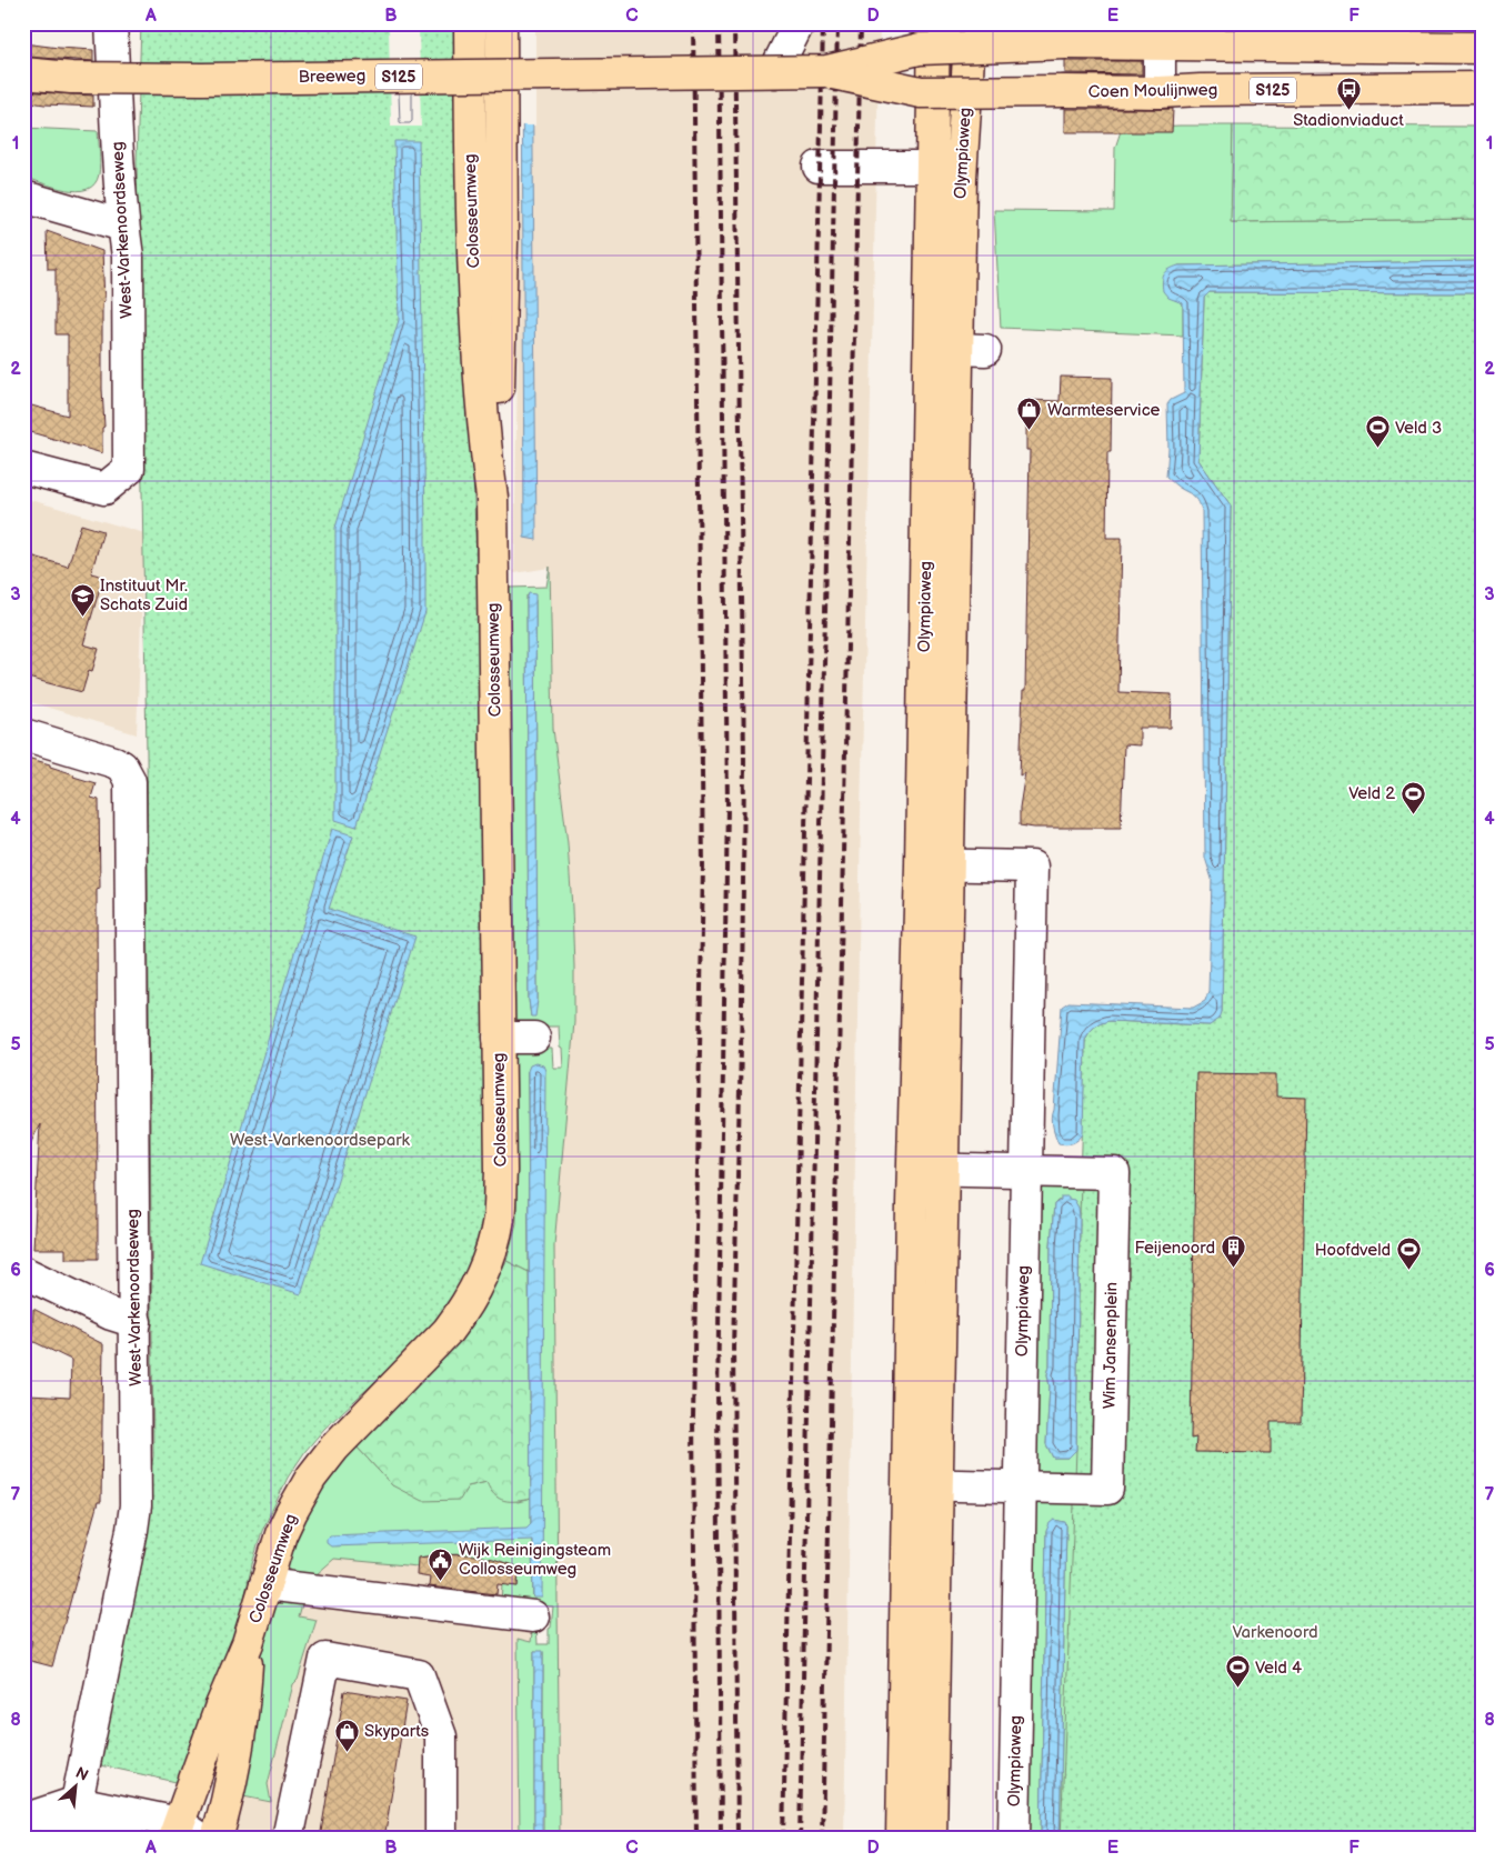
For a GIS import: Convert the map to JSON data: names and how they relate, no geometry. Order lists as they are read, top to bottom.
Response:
{
  "streets": {
    "main road": [
      "Breeweg",
      "S125",
      "Coen Moulijnweg",
      "Olympiaweg",
      "Colosseumweg"
    ],
    "street": ["West-Varkenoordseweg", "Wim Jansenplein"]
  },
  "crossings": [
    ["Breeweg", "Coen Moulijnweg"],
    ["Olympiaweg", "Wim Jansenplein"]
  ],
  "parks": ["West-Varkenoordsepark", "Varkenoord"],
  "places": {
    "bus stop": ["Stadionviaduct"],
    "shop": ["Warmteservice", "Skyparts"],
    "sports": [
      "Veld 3",
      "Veld 2",
      "Hoofdveld",
      "Veld 4"
    ],
    "school or university": ["Instituut Mr. Schats Zuid"],
    "building": ["Feijenoord"],
    "public building": ["Wijk Reinigingsteam Collosseumweg"]
  },
  "north": "top right",
  "grid": {
    "columns": [
      "A",
      "B",
      "C",
      "D",
      "E",
      "F"
    ],
    "rows": [
      "1",
      "2",
      "3",
      "4",
      "5",
      "6",
      "7",
      "8"
    ]
  }
}
